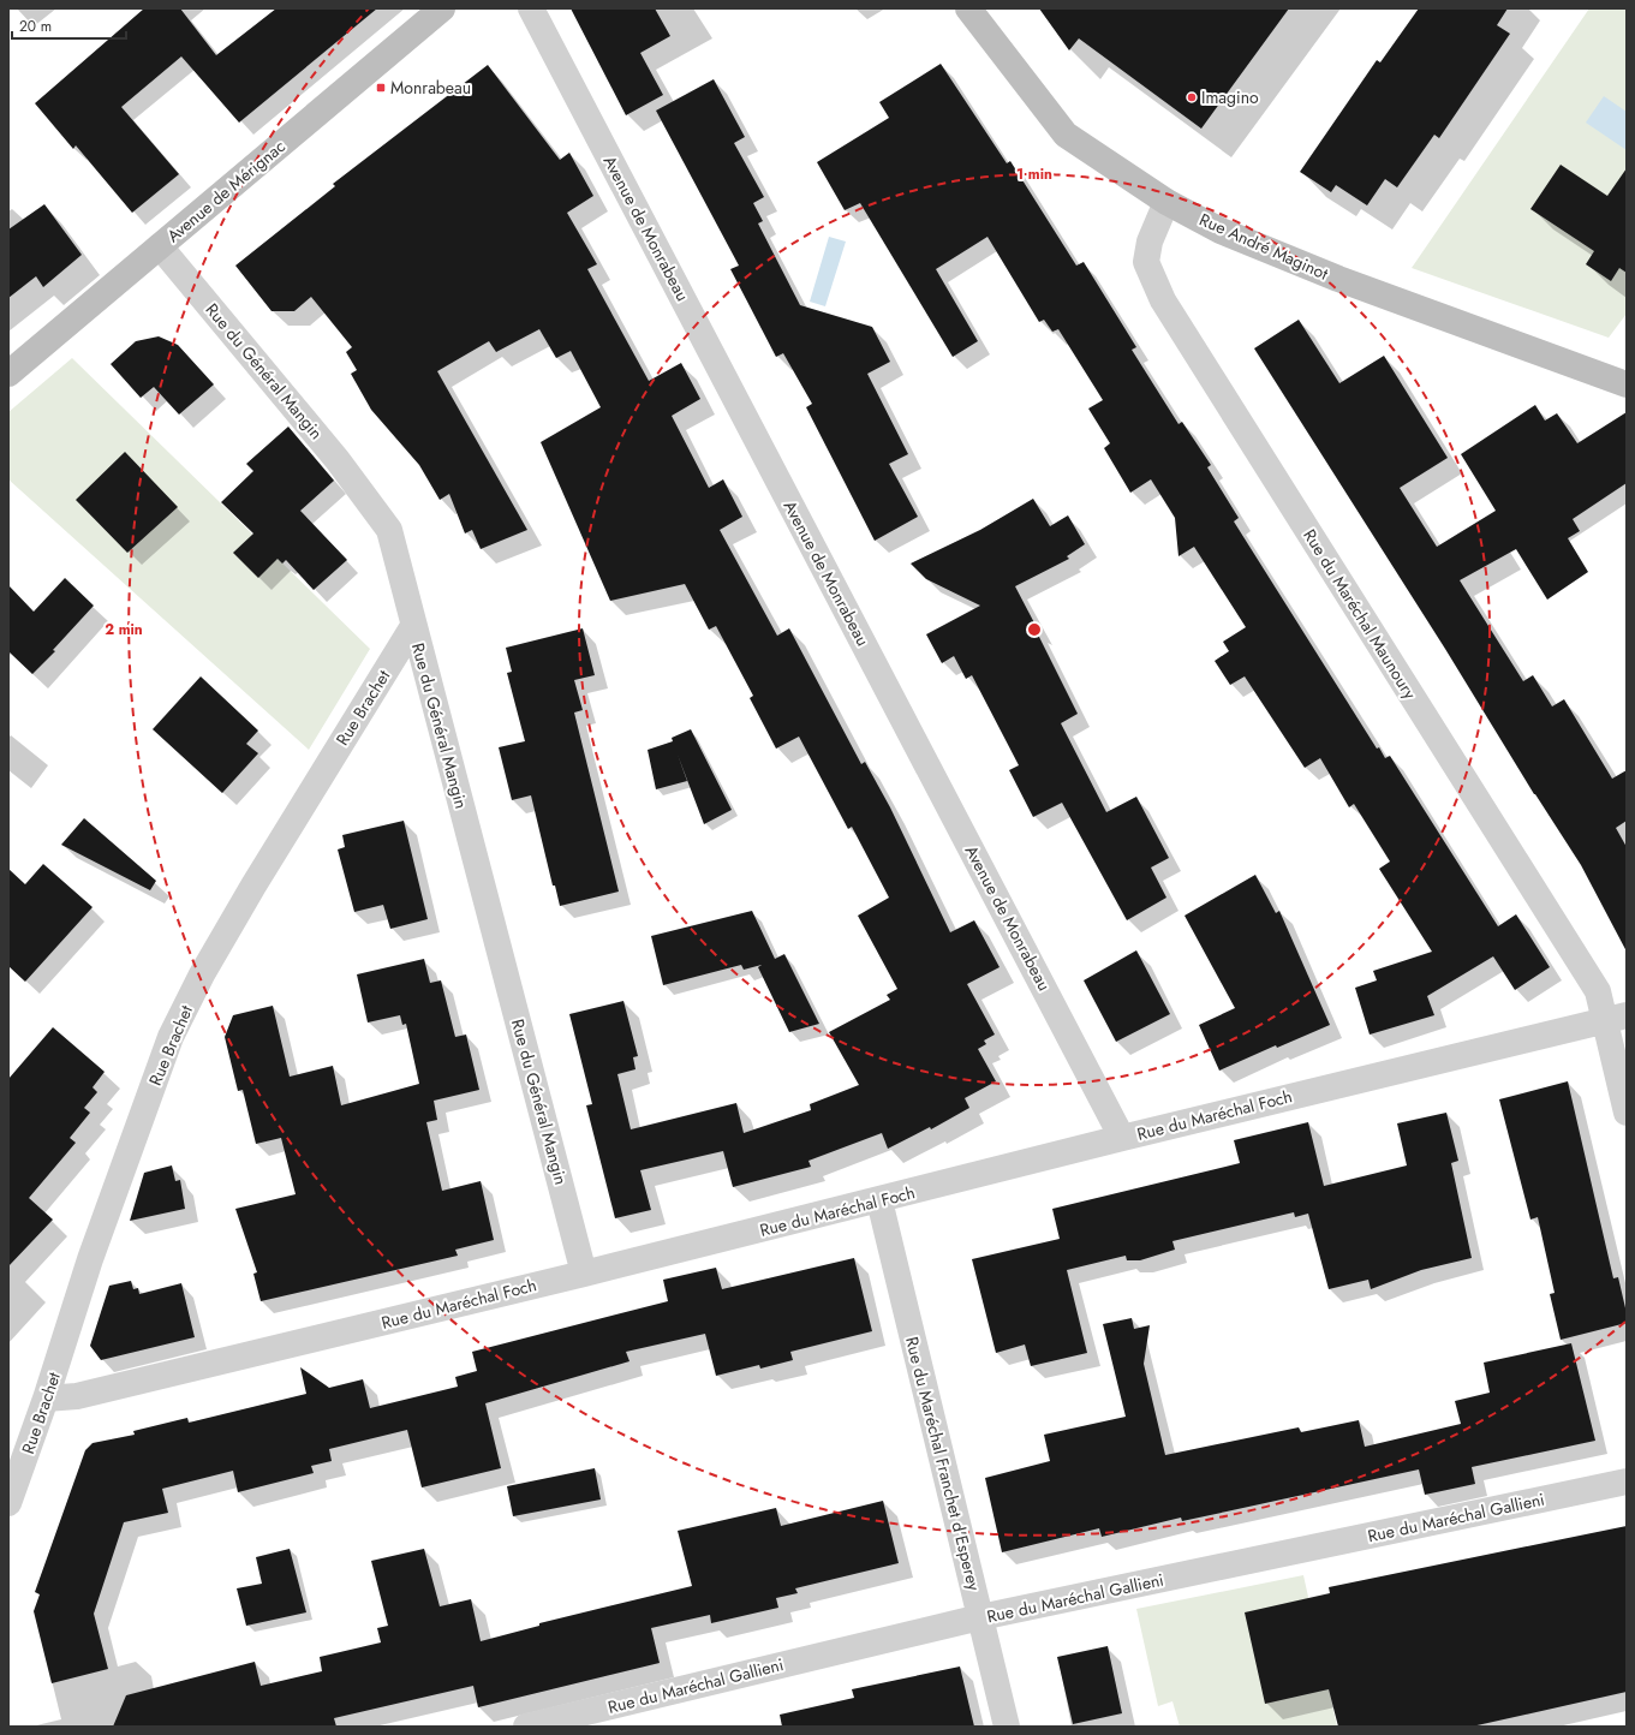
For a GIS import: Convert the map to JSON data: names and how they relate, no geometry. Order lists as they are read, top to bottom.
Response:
{
  "streets": {
    "street": [
      "Avenue de Mérignac",
      "Avenue de Monrabeau",
      "Rue André Maginot",
      "Rue du Général Mangin",
      "Rue du Maréchal Maunoury",
      "Rue Brachet",
      "Rue du Maréchal Foch",
      "Rue du Maréchal Franchet d'Esperey",
      "Rue du Maréchal Gallieni"
    ]
  },
  "crossings": [
    ["Avenue de Mérignac", "Rue du Général Mangin"],
    ["Avenue de Monrabeau", "Rue du Maréchal Foch"],
    ["Rue André Maginot", "Rue du Maréchal Maunoury"],
    ["Rue du Général Mangin", "Rue Brachet"],
    ["Rue du Général Mangin", "Rue du Maréchal Foch"],
    ["Rue du Maréchal Maunoury", "Rue du Maréchal Foch"],
    ["Rue Brachet", "Rue du Maréchal Foch"],
    ["Rue du Maréchal Foch", "Rue du Maréchal Franchet d'Esperey"],
    ["Rue du Maréchal Franchet d'Esperey", "Rue du Maréchal Gallieni"]
  ],
  "places": {
    "transit": ["Monrabeau"],
    "other": ["Imagino"]
  },
  "scale_bar": "20 m",
  "rings": ["1 min", "2 min"]
}
